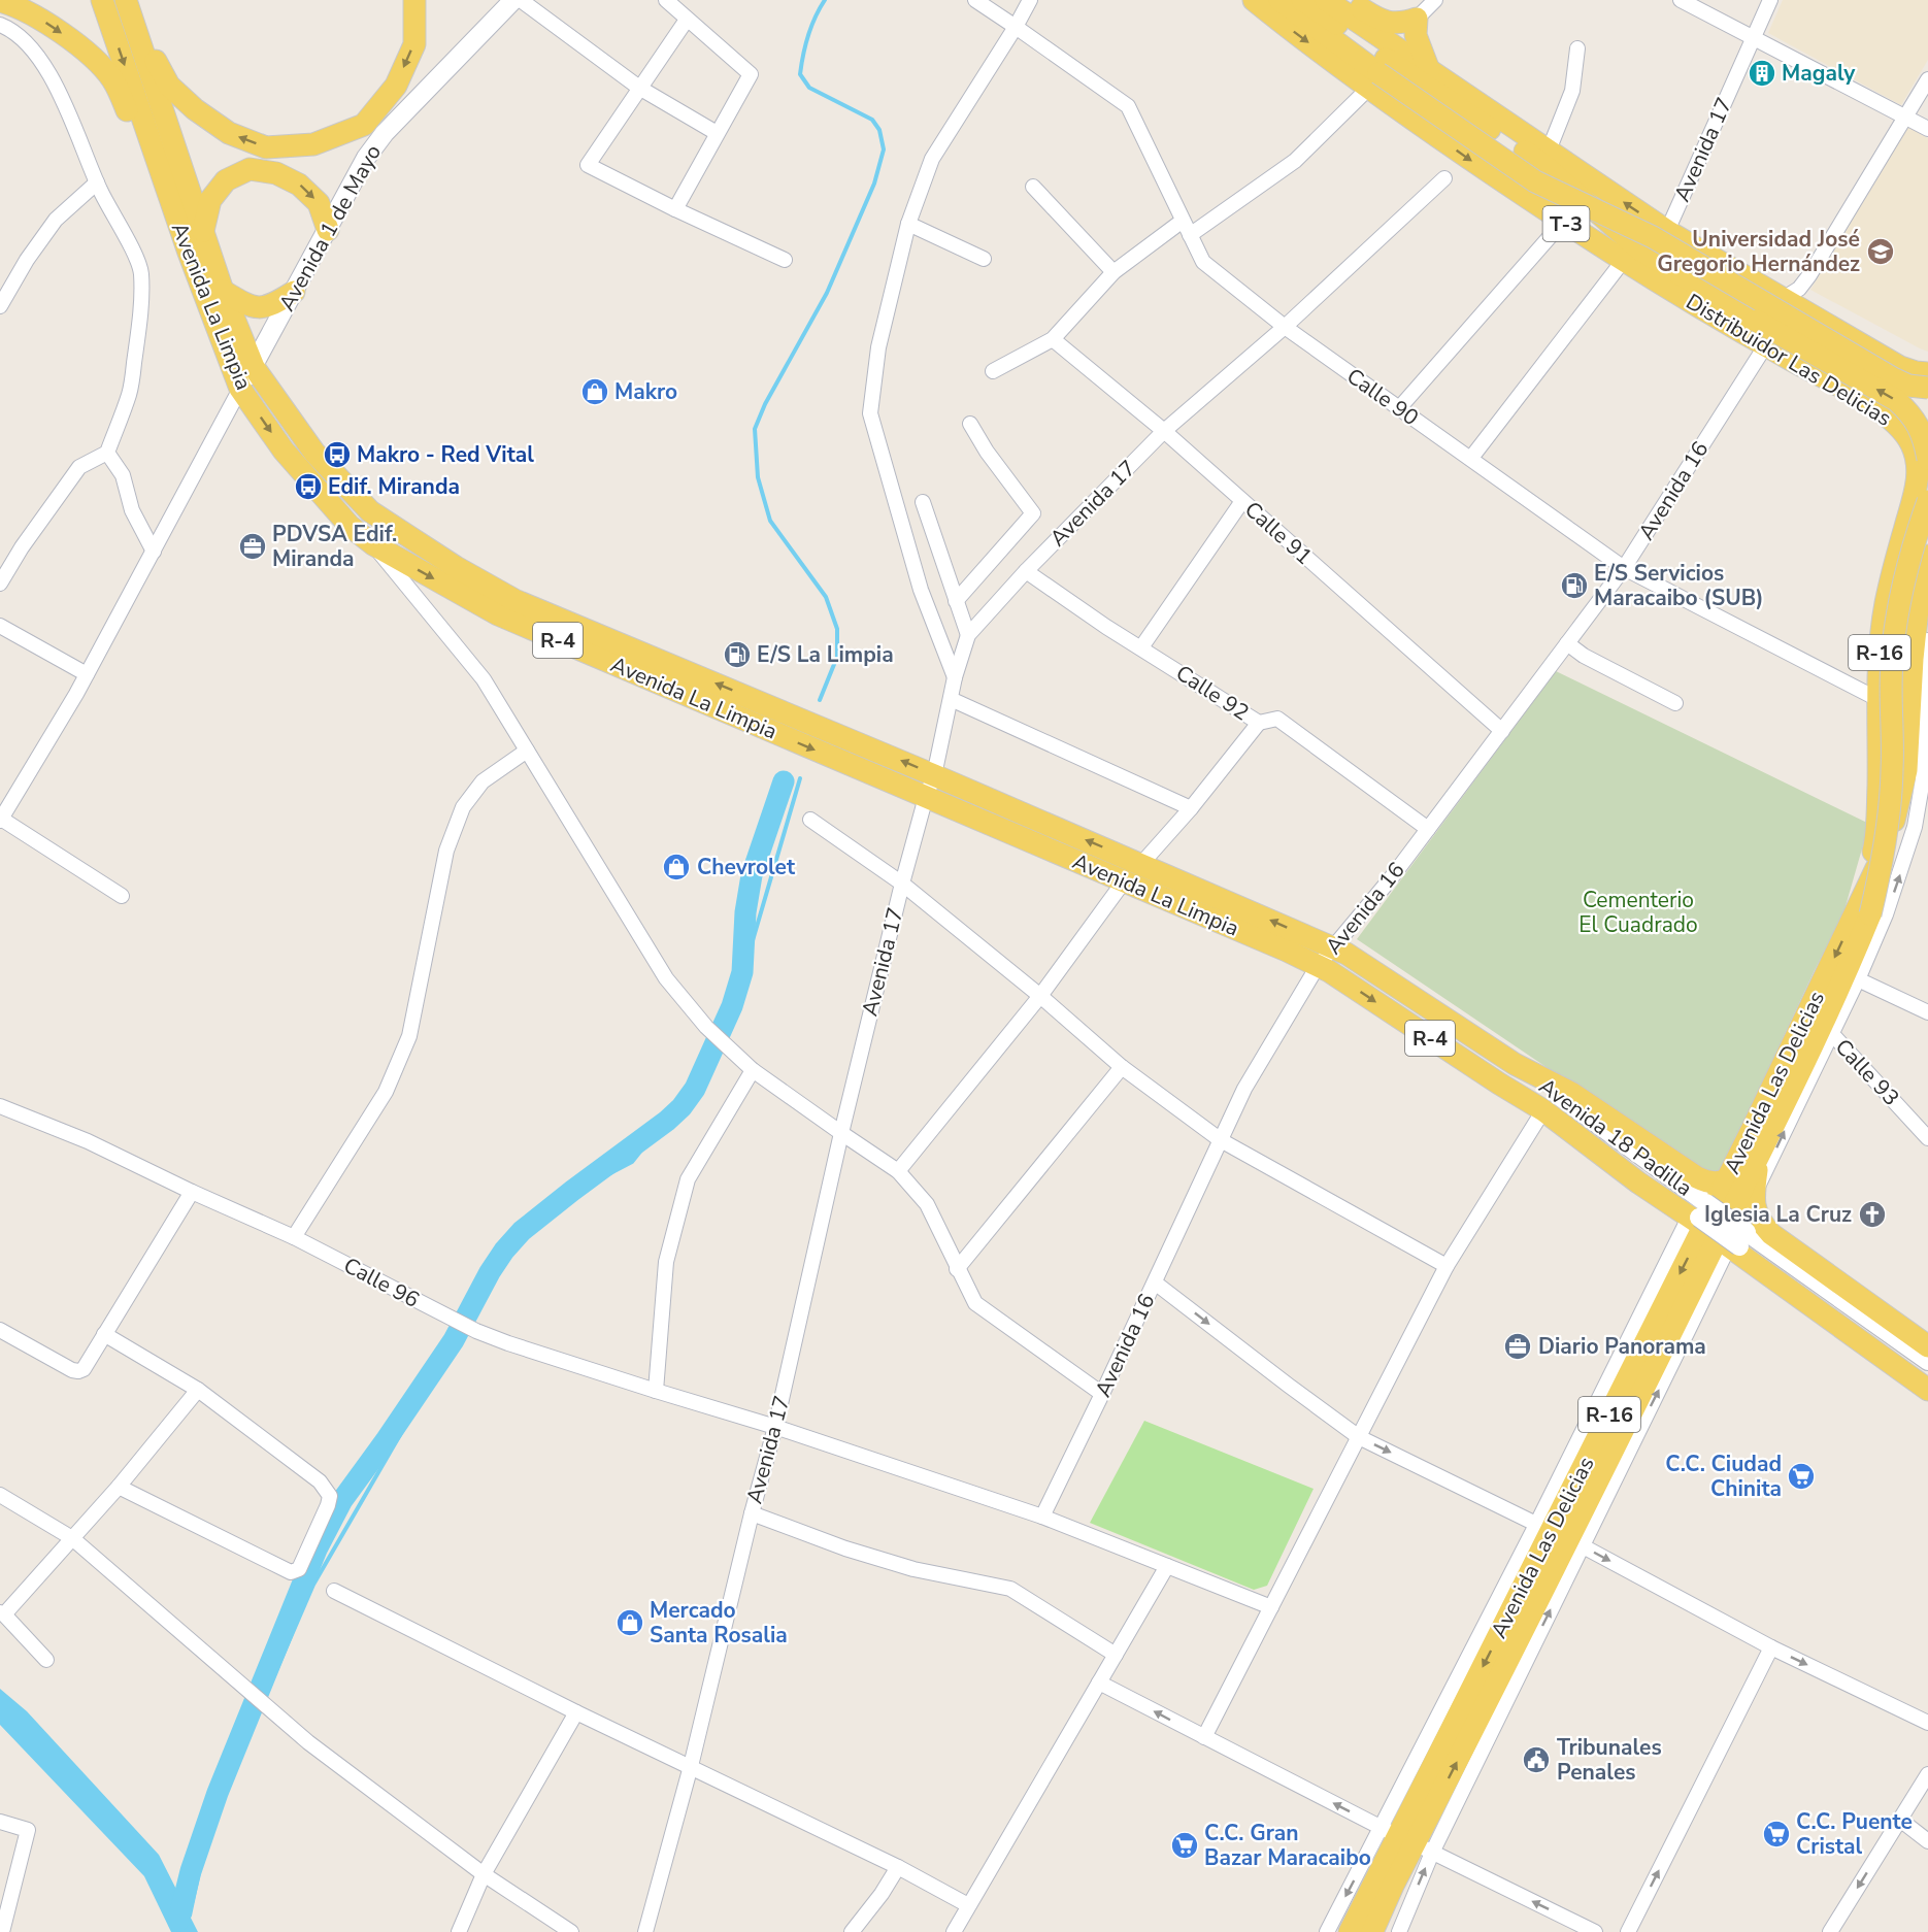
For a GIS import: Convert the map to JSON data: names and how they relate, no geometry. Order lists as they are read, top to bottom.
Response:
{
  "streets": {
    "main road": [
      "T-3",
      "Avenida La Limpia",
      "Distribuidor Las Delicias",
      "R-4",
      "R-16",
      "Avenida Las Delicias"
    ],
    "street": [
      "Avenida 17",
      "Avenida 1 de Mayo",
      "Calle 90",
      "Avenida 16",
      "Calle 91",
      "Calle 92",
      "Calle 93",
      "Avenida 18 Padilla",
      "Calle 96"
    ]
  },
  "crossings": [
    ["Avenida 17", "T-3"],
    ["Avenida 17", "Avenida La Limpia"],
    ["Avenida 17", "Calle 90"],
    ["Avenida 17", "Calle 91"],
    ["Avenida 17", "Calle 92"],
    ["Avenida 17", "Calle 96"],
    ["Avenida 1 de Mayo", "Avenida La Limpia"],
    ["Avenida La Limpia", "Avenida 16"],
    ["Avenida La Limpia", "R-4"],
    ["Distribuidor Las Delicias", "Calle 90"],
    ["Distribuidor Las Delicias", "Avenida 16"],
    ["Distribuidor Las Delicias", "R-16"],
    ["Distribuidor Las Delicias", "Avenida Las Delicias"],
    ["Calle 90", "Avenida 16"],
    ["Avenida 16", "Calle 91"],
    ["Avenida 16", "R-4"],
    ["Avenida 16", "Calle 92"],
    ["Avenida 16", "Calle 96"],
    ["R-4", "Avenida 18 Padilla"],
    ["R-16", "Avenida Las Delicias"],
    ["Calle 93", "Avenida Las Delicias"]
  ],
  "parks": ["Cementerio El Cuadrado"],
  "places": {
    "building": ["Magaly"],
    "school or university": ["Universidad José Gregorio Hernández"],
    "shop": ["Makro", "Chevrolet", "Mercado Santa Rosalia"],
    "bus stop": ["Makro - Red Vital", "Edif. Miranda"],
    "office": ["PDVSA Edif. Miranda", "Diario Panorama"],
    "fuel station": ["E/S Servicios Maracaibo (SUB)", "E/S La Limpia"],
    "church": ["Iglesia La Cruz"],
    "supermarket": ["C.C. Ciudad Chinita", "C.C. Puente Cristal", "C.C. Gran Bazar Maracaibo"],
    "public building": ["Tribunales Penales"]
  }
}
